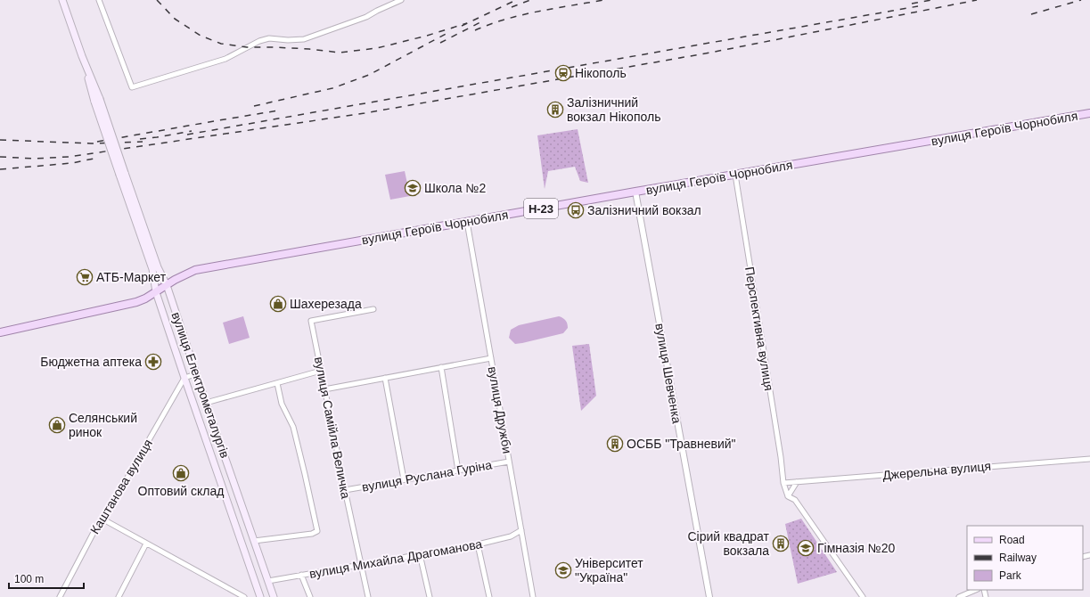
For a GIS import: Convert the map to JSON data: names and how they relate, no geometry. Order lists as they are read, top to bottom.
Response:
{
  "streets": {
    "main road": ["вулиця Героїв Чорнобиля", "Н-23", "вулиця Електрометалургів"],
    "street": [
      "Перспективна вулиця",
      "вулиця Шевченка",
      "вулиця Дружби",
      "вулиця Самійла Величка",
      "Джерельна вулиця",
      "вулиця Руслана Гуріна",
      "Каштанова вулиця",
      "вулиця Михайла Драгоманова"
    ]
  },
  "crossings": [
    ["вулиця Героїв Чорнобиля", "Перспективна вулиця"],
    ["вулиця Героїв Чорнобиля", "вулиця Шевченка"],
    ["вулиця Героїв Чорнобиля", "вулиця Електрометалургів"],
    ["вулиця Героїв Чорнобиля", "вулиця Дружби"],
    ["Перспективна вулиця", "Джерельна вулиця"],
    ["вулиця Електрометалургів", "Каштанова вулиця"],
    ["вулиця Електрометалургів", "вулиця Михайла Драгоманова"],
    ["вулиця Дружби", "вулиця Руслана Гуріна"],
    ["вулиця Дружби", "вулиця Михайла Драгоманова"],
    ["вулиця Самійла Величка", "вулиця Руслана Гуріна"],
    ["вулиця Самійла Величка", "вулиця Михайла Драгоманова"]
  ],
  "places": {
    "station": ["Нікополь"],
    "building": ["Залізничний вокзал Нікополь", "ОСББ \"Травневий\"", "Сірий квадрат вокзала"],
    "school or university": ["Школа №2", "Гімназія №20", "Університет \"Україна\""],
    "bus stop": ["Залізничний вокзал"],
    "supermarket": ["АТБ-Маркет"],
    "shop": ["Шахерезада", "Селянський ринок", "Оптовий склад"],
    "pharmacy": ["Бюджетна аптека"]
  },
  "legend": ["Road", "Railway", "Park"],
  "scale_bar": "100 m"
}
